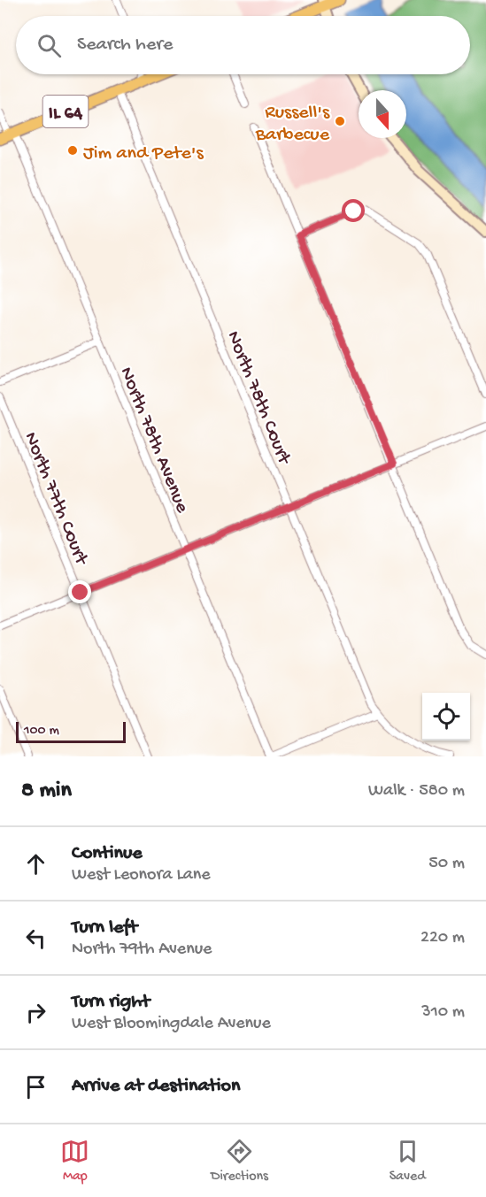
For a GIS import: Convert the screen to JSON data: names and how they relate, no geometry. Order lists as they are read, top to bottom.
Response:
{
  "streets": {
    "main road": ["IL 64"],
    "street": ["North 78th Court", "North 78th Avenue", "North 77th Court"]
  },
  "crossings": [
    ["IL 64", "North 78th Court"],
    ["IL 64", "North 78th Avenue"]
  ],
  "places": ["Russell's Barbecue", "Jim and Pete's"],
  "scale_bar": "100 m",
  "north": "bottom",
  "page": {
    "search": "Search here",
    "scale": "100 m",
    "heading": ["8 min", "Walk · 580 m"],
    "list": [
      ["Continue", "West Leonora Lane", "50 m"],
      ["Turn left", "North 79th Avenue", "220 m"],
      ["Turn right", "West Bloomingdale Avenue", "310 m"],
      "Arrive at destination"
    ],
    "nav": ["Map", "Directions", "Saved"]
  }
}
